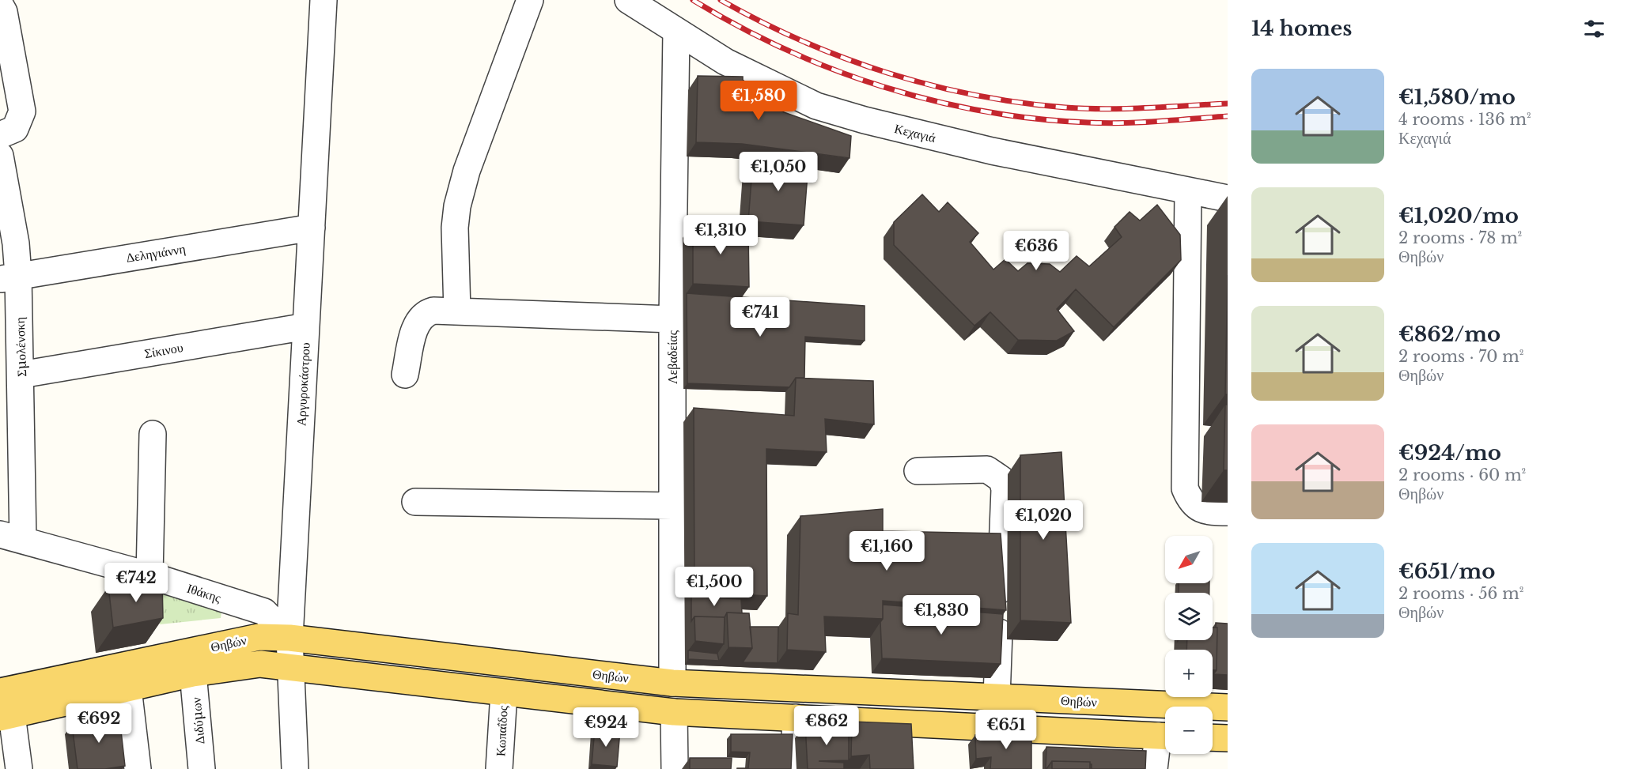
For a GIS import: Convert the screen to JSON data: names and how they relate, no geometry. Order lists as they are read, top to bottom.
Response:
{
  "streets": {
    "main road": ["Θηβών"],
    "street": [
      "Κεχαγιά",
      "Δεληγιάννη",
      "Σμολένσκη",
      "Σίκινου",
      "Λεβαδείας",
      "Αργυροκάστρου",
      "Ιθάκης",
      "Διδύμων",
      "Κωπαΐδος"
    ]
  },
  "crossings": [
    ["Κεχαγιά", "Λεβαδείας"],
    ["Δεληγιάννη", "Σμολένσκη"],
    ["Δεληγιάννη", "Αργυροκάστρου"],
    ["Σμολένσκη", "Σίκινου"],
    ["Σμολένσκη", "Ιθάκης"],
    ["Σίκινου", "Αργυροκάστρου"],
    ["Λεβαδείας", "Θηβών"],
    ["Αργυροκάστρου", "Ιθάκης"],
    ["Αργυροκάστρου", "Θηβών"],
    ["Ιθάκης", "Θηβών"],
    ["Θηβών", "Διδύμων"],
    ["Θηβών", "Κωπαΐδος"]
  ],
  "north": "bottom left",
  "page": {
    "heading": "14 homes",
    "list": [
      {
        "name": "€1,580/mo",
        "note": "4 rooms · 136 m² · Κεχαγιά"
      },
      {
        "name": "€1,020/mo",
        "note": "2 rooms · 78 m² · Θηβών"
      },
      {
        "name": "€862/mo",
        "note": "2 rooms · 70 m² · Θηβών"
      },
      {
        "name": "€924/mo",
        "note": "2 rooms · 60 m² · Θηβών"
      },
      {
        "name": "€651/mo",
        "note": "2 rooms · 56 m² · Θηβών"
      }
    ],
    "price": [
      "€1,580",
      "€1,050",
      "€1,310",
      "€636",
      "€741",
      "€1,020",
      "€1,160",
      "€742",
      "€1,500",
      "€1,830",
      "€692",
      "€862",
      "€924",
      "€651"
    ],
    "map_buttons": ["+", "−"]
  }
}
